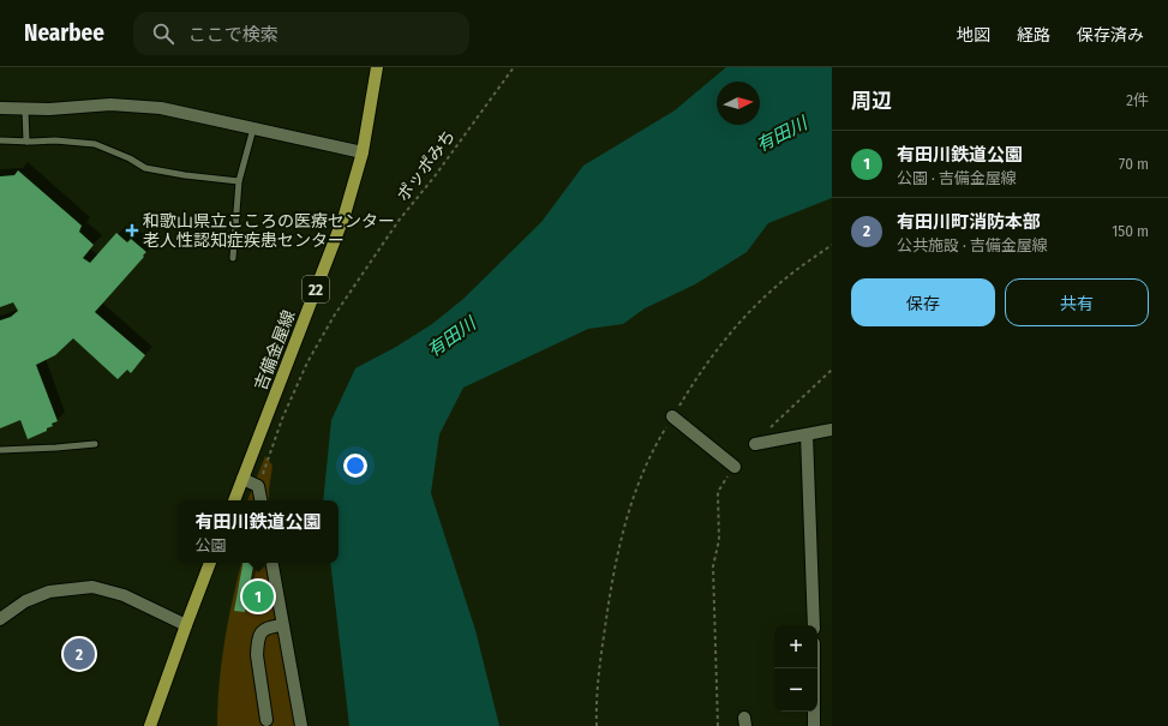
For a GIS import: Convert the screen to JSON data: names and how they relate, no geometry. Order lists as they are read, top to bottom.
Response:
{
  "streets": {
    "main road": ["22", "吉備金屋線"],
    "path": ["ポッポみち"]
  },
  "water": ["有田川"],
  "places": {
    "health": ["和歌山県立こころの医療センター 老人性認知症疾患センター"]
  },
  "north": "right",
  "page": {
    "header": "Nearbee",
    "search": "ここで検索",
    "nav": ["地図", "経路", "保存済み"],
    "heading": ["周辺", "2件"],
    "list": [
      {
        "mark": "1",
        "name": "有田川鉄道公園",
        "note": "公園 · 吉備金屋線",
        "value": "70 m"
      },
      {
        "mark": "2",
        "name": "有田川町消防本部",
        "note": "公共施設 · 吉備金屋線",
        "value": "150 m"
      }
    ],
    "buttons": ["保存", "共有"],
    "popup": ["有田川鉄道公園", "公園"],
    "pins": ["1", "2"],
    "map_buttons": ["+", "−"]
  }
}
